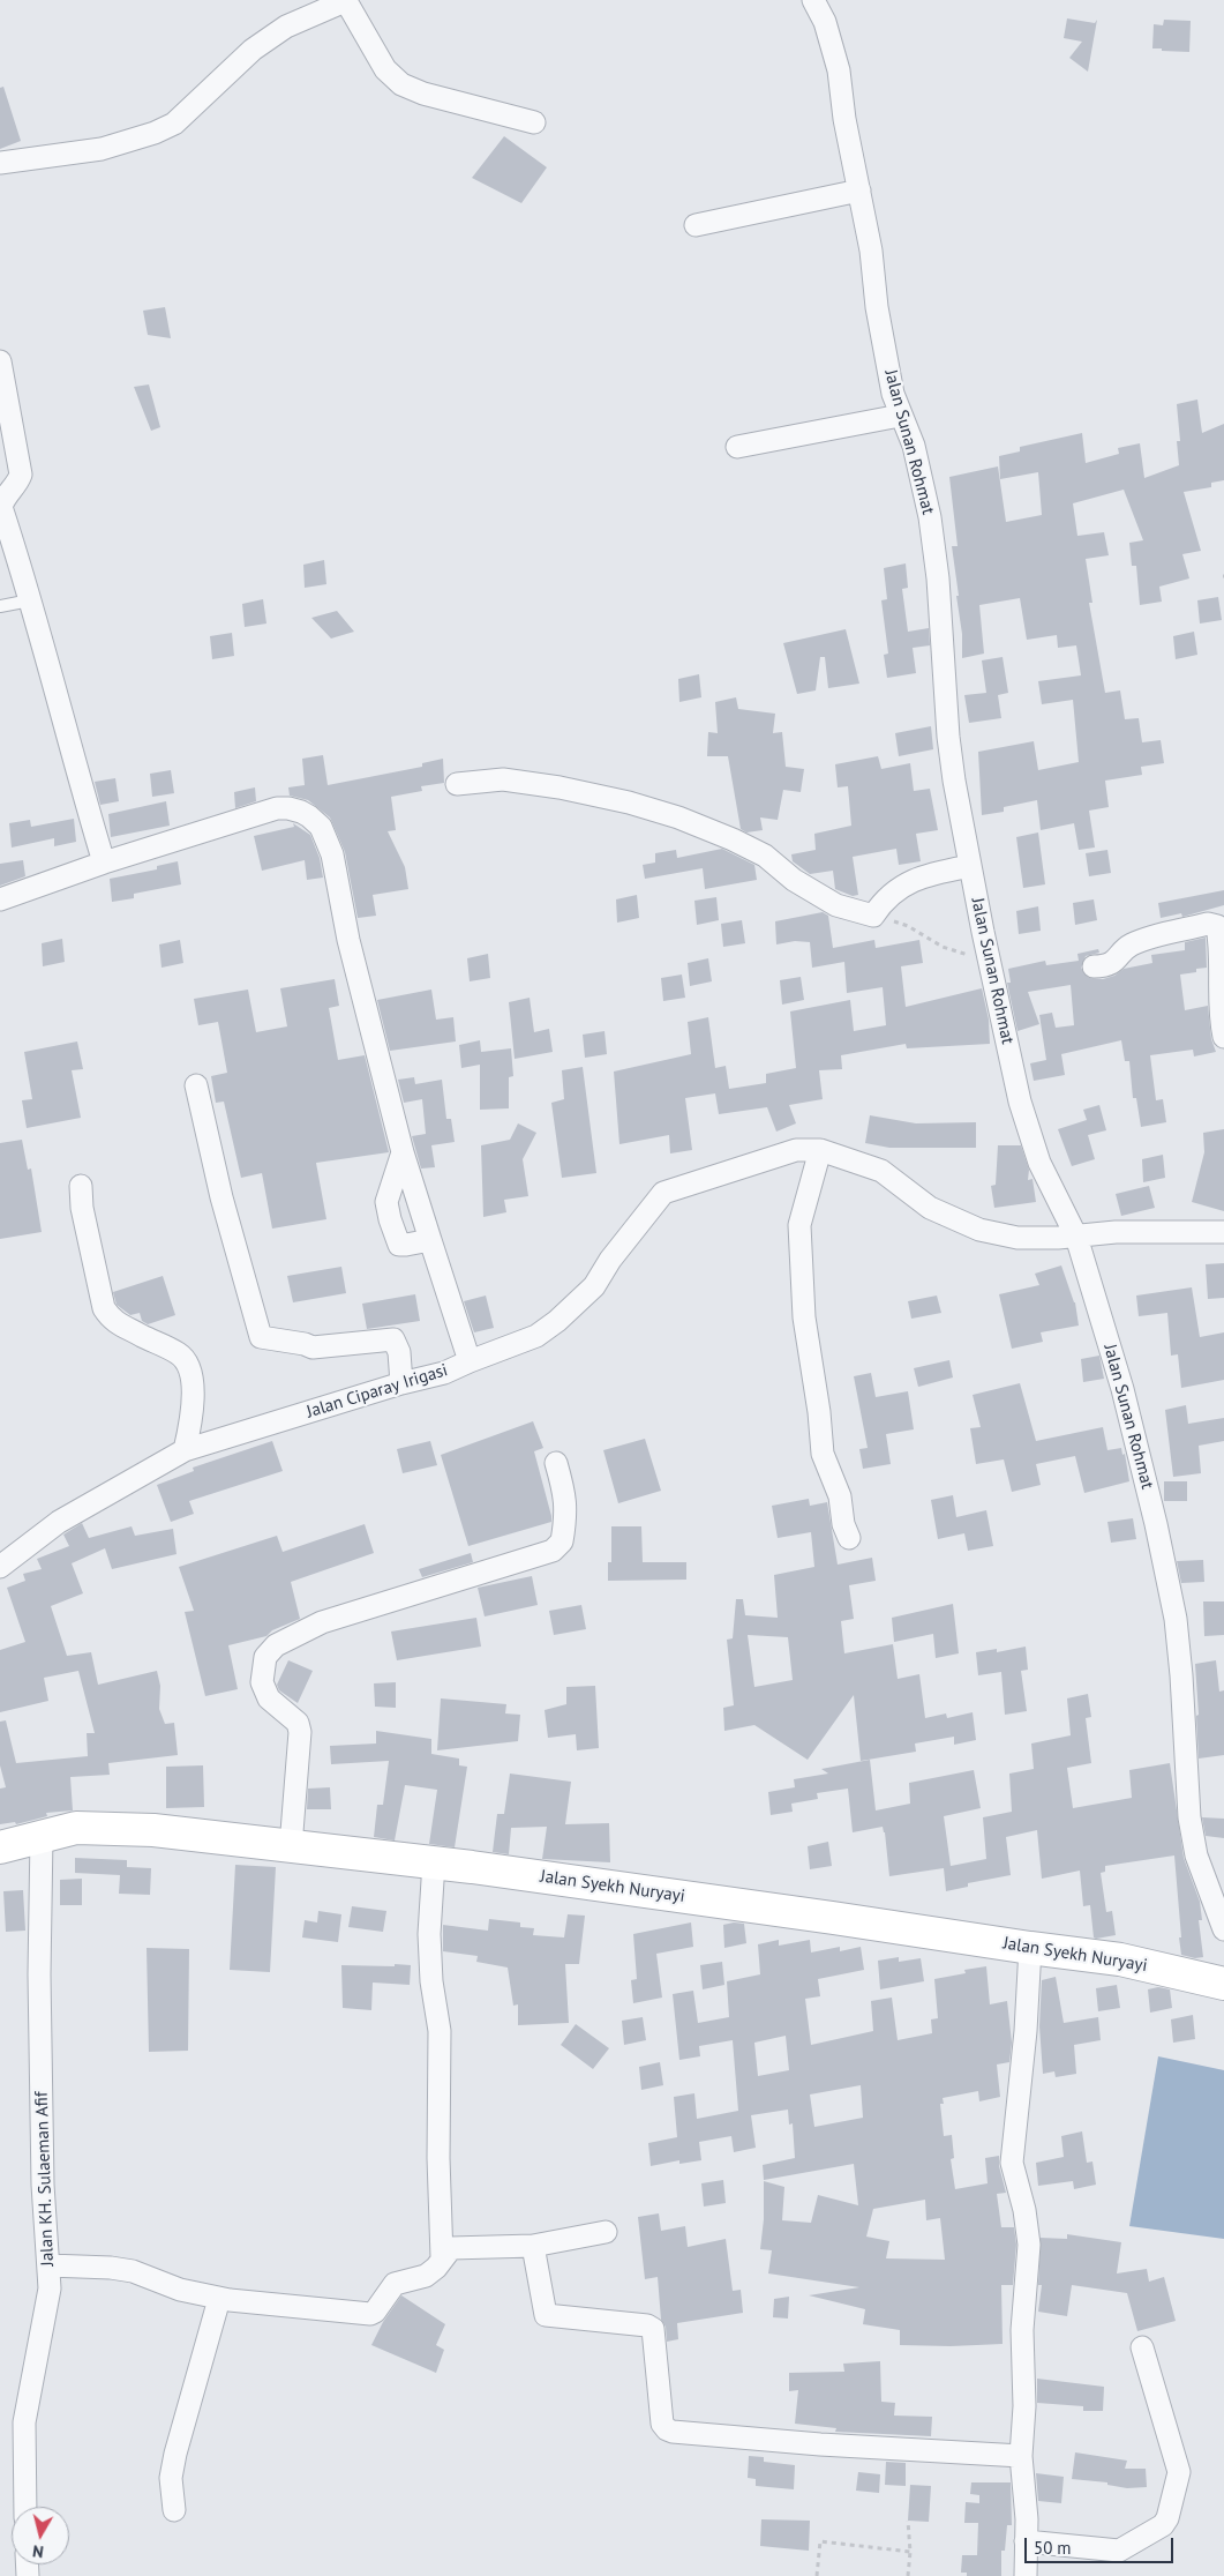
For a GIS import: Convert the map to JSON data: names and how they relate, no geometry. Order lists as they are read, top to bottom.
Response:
{
  "streets": {
    "main road": ["Jalan Syekh Nuryayi"],
    "street": ["Jalan Sunan Rohmat", "Jalan Ciparay Irigasi", "Jalan KH. Sulaeman Afif"]
  },
  "crossings": [
    ["Jalan Sunan Rohmat", "Jalan Ciparay Irigasi"],
    ["Jalan Syekh Nuryayi", "Jalan KH. Sulaeman Afif"]
  ],
  "scale_bar": "50 m",
  "north": "bottom"
}
